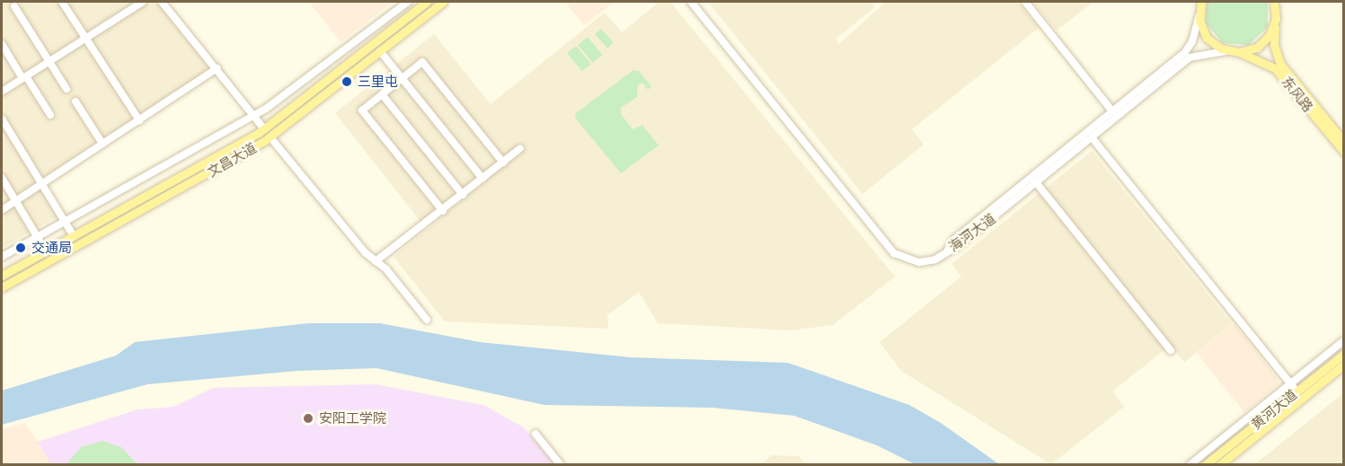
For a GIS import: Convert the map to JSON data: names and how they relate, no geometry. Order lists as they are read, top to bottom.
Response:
{
  "streets": {
    "main road": ["东风路", "文昌大道", "黄河大道"],
    "street": ["海河大道"]
  },
  "places": ["三里屯", "交通局", "安阳工学院"]
}
